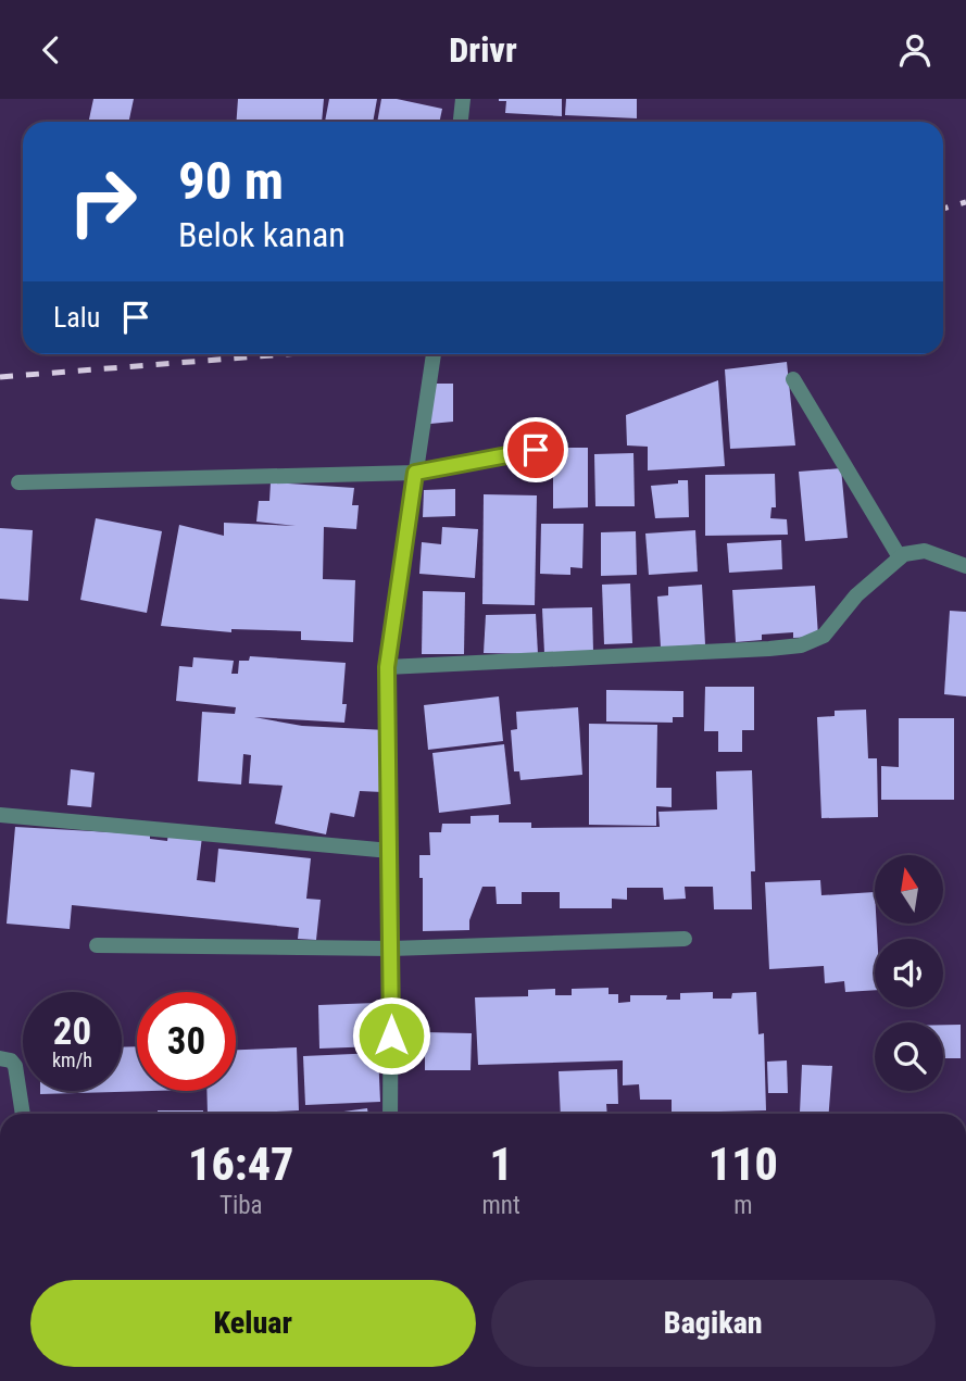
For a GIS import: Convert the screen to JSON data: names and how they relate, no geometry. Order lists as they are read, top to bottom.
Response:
{
  "north": "top",
  "page": {
    "header": "Drivr",
    "turn": ["90 m", "Belok kanan"],
    "then": "Lalu",
    "speed": "20 km/h",
    "limit": "30",
    "eta": [
      "16:47",
      "Tiba",
      "1",
      "mnt",
      "110",
      "m"
    ],
    "buttons": ["Keluar", "Bagikan"]
  }
}
